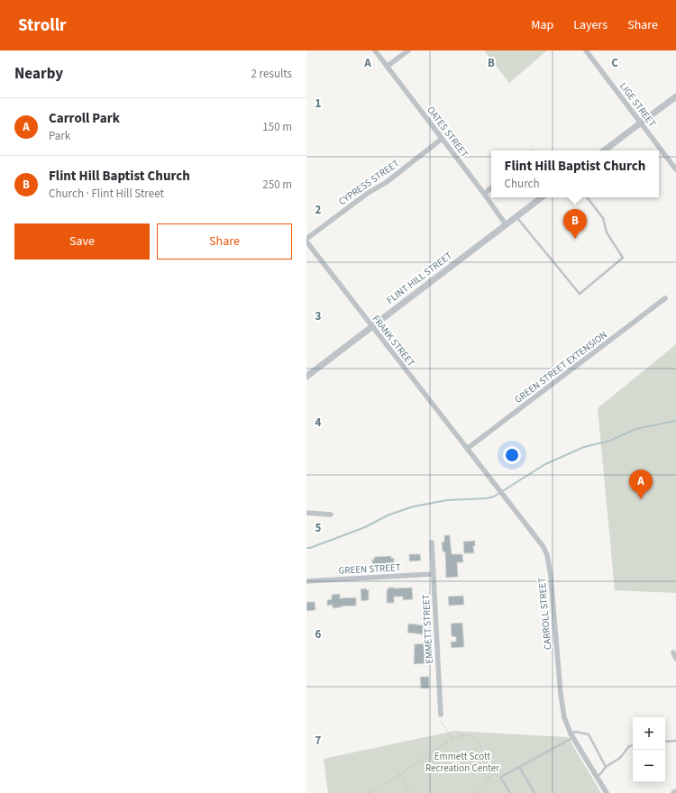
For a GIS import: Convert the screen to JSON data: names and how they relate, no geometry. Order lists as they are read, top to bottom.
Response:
{
  "streets": {
    "street": [
      "LIGE STREET",
      "OATES STREET",
      "CYPRESS STREET",
      "FLINT HILL STREET",
      "FRANK STREET",
      "GREEN STREET EXTENSION",
      "GREEN STREET",
      "CARROLL STREET",
      "EMMETT STREET"
    ]
  },
  "crossings": [
    ["OATES STREET", "CYPRESS STREET"],
    ["OATES STREET", "FLINT HILL STREET"],
    ["FLINT HILL STREET", "FRANK STREET"],
    ["FRANK STREET", "GREEN STREET EXTENSION"],
    ["FRANK STREET", "CARROLL STREET"],
    ["GREEN STREET EXTENSION", "CARROLL STREET"],
    ["GREEN STREET", "EMMETT STREET"]
  ],
  "parks": ["Emmett Scott Recreation Center"],
  "page": {
    "header": "Strollr",
    "nav": ["Map", "Layers", "Share"],
    "heading": ["Nearby", "2 results"],
    "list": [
      {
        "mark": "A",
        "name": "Carroll Park",
        "note": "Park",
        "value": "150 m"
      },
      {
        "mark": "B",
        "name": "Flint Hill Baptist Church",
        "note": "Church · Flint Hill Street",
        "value": "250 m"
      }
    ],
    "popup": ["Flint Hill Baptist Church", "Church"],
    "pins": ["B", "A"],
    "buttons": ["Save", "Share"],
    "map_buttons": ["+", "−"]
  },
  "grid": {
    "columns": ["A", "B", "C"],
    "rows": [
      "1",
      "2",
      "3",
      "4",
      "5",
      "6",
      "7"
    ]
  }
}
